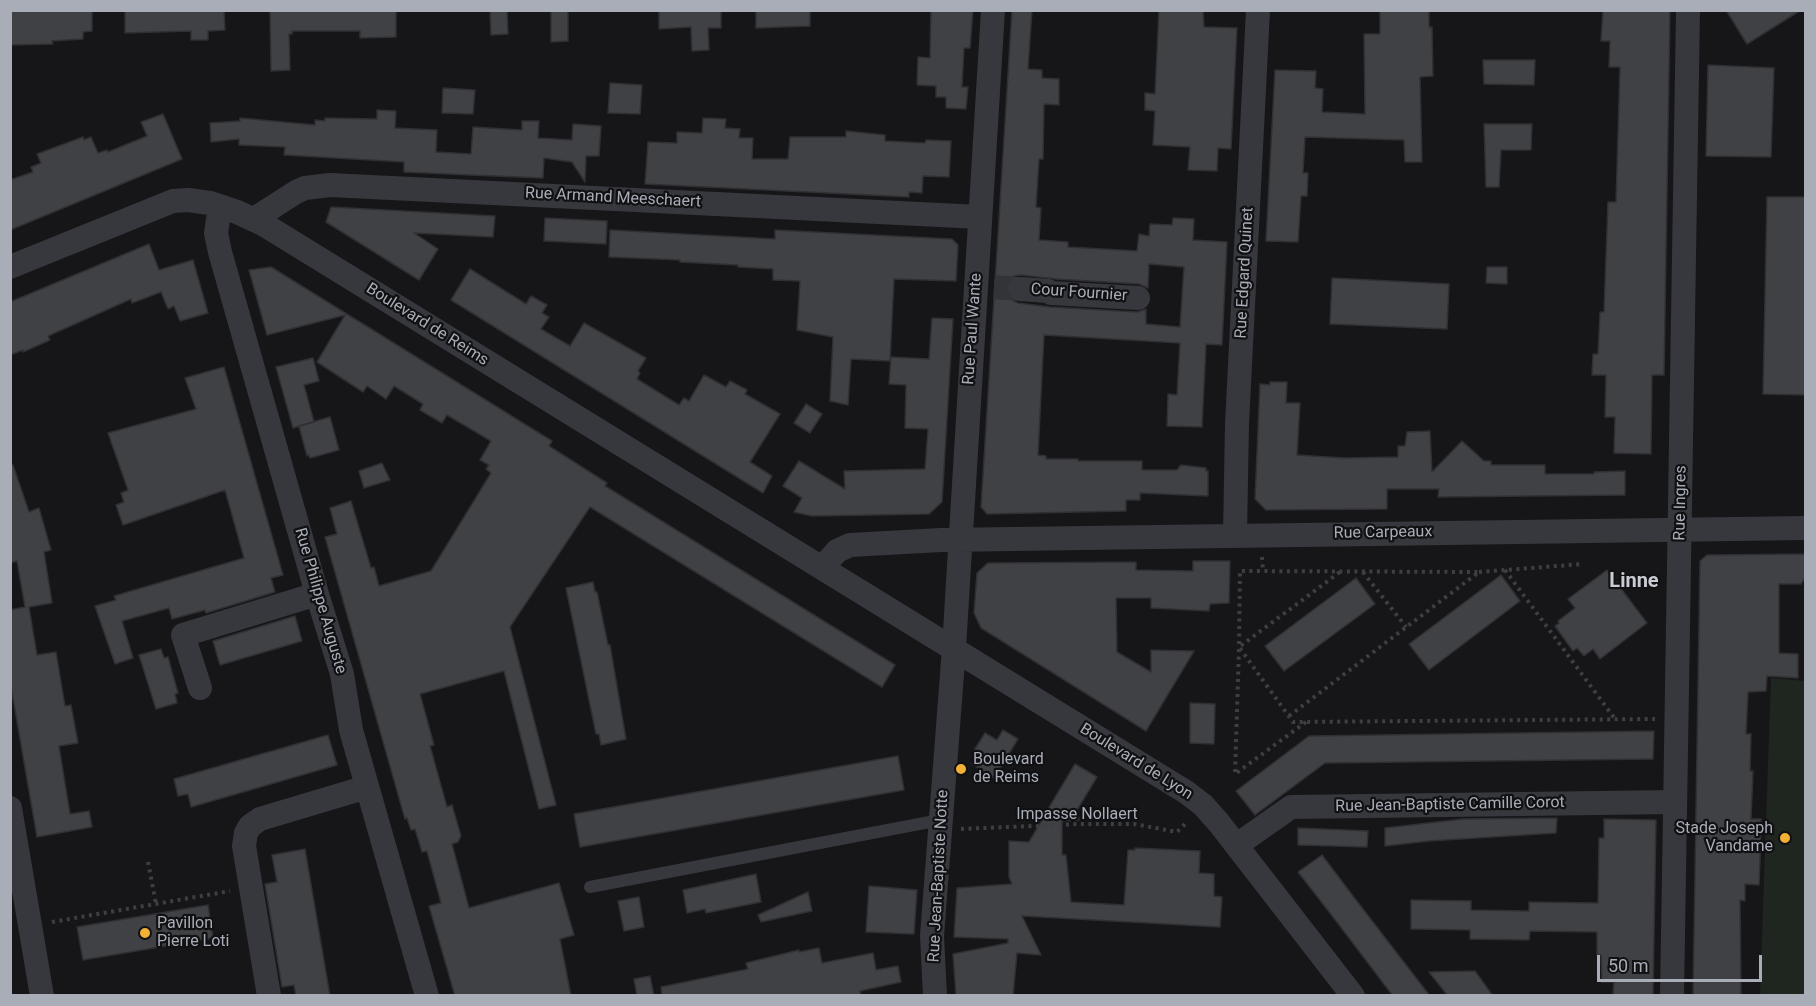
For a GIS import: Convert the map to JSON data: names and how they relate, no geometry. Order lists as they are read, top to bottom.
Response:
{
  "streets": {
    "street": [
      "Rue Armand Meeschaert",
      "Rue Edgard Quinet",
      "Cour Fournier",
      "Boulevard de Reims",
      "Rue Paul Wante",
      "Rue Ingres",
      "Rue Carpeaux",
      "Rue Philippe Auguste",
      "Boulevard de Lyon",
      "Rue Jean-Baptiste Camille Corot",
      "Rue Jean-Baptiste Notte"
    ],
    "path": ["Impasse Nollaert"]
  },
  "crossings": [
    ["Rue Armand Meeschaert", "Boulevard de Reims"],
    ["Rue Armand Meeschaert", "Rue Paul Wante"],
    ["Rue Edgard Quinet", "Rue Carpeaux"],
    ["Boulevard de Reims", "Rue Paul Wante"],
    ["Boulevard de Reims", "Rue Philippe Auguste"],
    ["Boulevard de Reims", "Boulevard de Lyon"],
    ["Boulevard de Reims", "Rue Jean-Baptiste Notte"],
    ["Rue Paul Wante", "Rue Carpeaux"],
    ["Rue Paul Wante", "Boulevard de Lyon"],
    ["Rue Paul Wante", "Rue Jean-Baptiste Notte"],
    ["Rue Ingres", "Rue Carpeaux"],
    ["Rue Ingres", "Rue Jean-Baptiste Camille Corot"],
    ["Boulevard de Lyon", "Rue Jean-Baptiste Camille Corot"],
    ["Boulevard de Lyon", "Impasse Nollaert"],
    ["Boulevard de Lyon", "Rue Jean-Baptiste Notte"],
    ["Impasse Nollaert", "Rue Jean-Baptiste Notte"]
  ],
  "districts": ["Linne"],
  "places": ["Boulevard de Reims", "Stade Joseph Vandame", "Pavillon Pierre Loti"],
  "scale_bar": "50 m"
}
